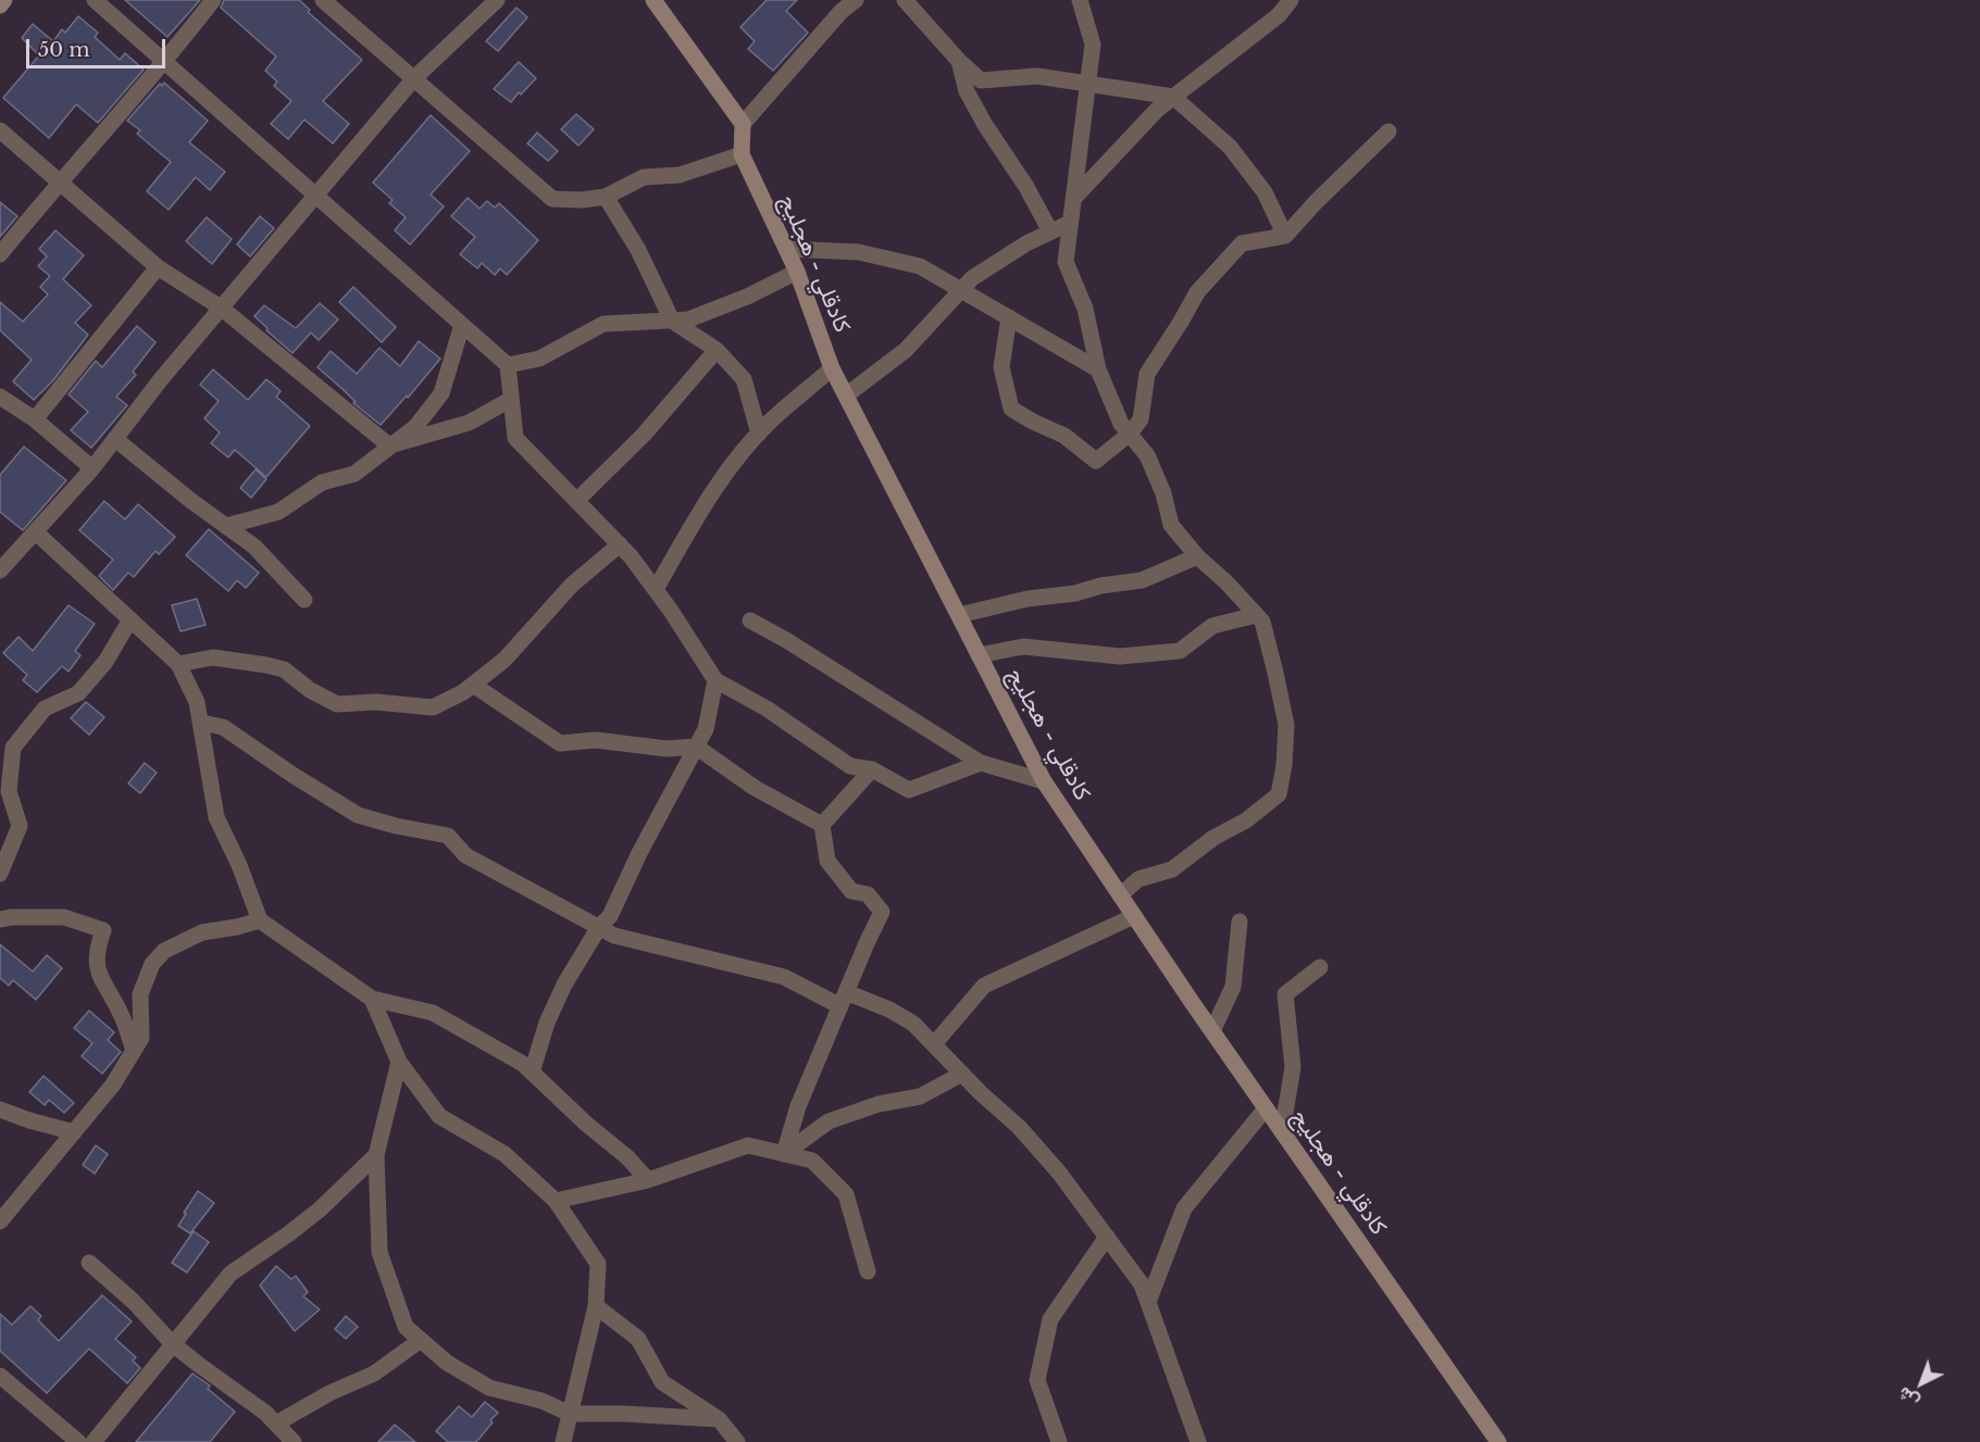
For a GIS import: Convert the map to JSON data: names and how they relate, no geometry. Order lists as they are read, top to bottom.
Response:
{
  "streets": {
    "street": ["كادقلي - هجليج"]
  },
  "scale_bar": "50 m",
  "north": "bottom left"
}
